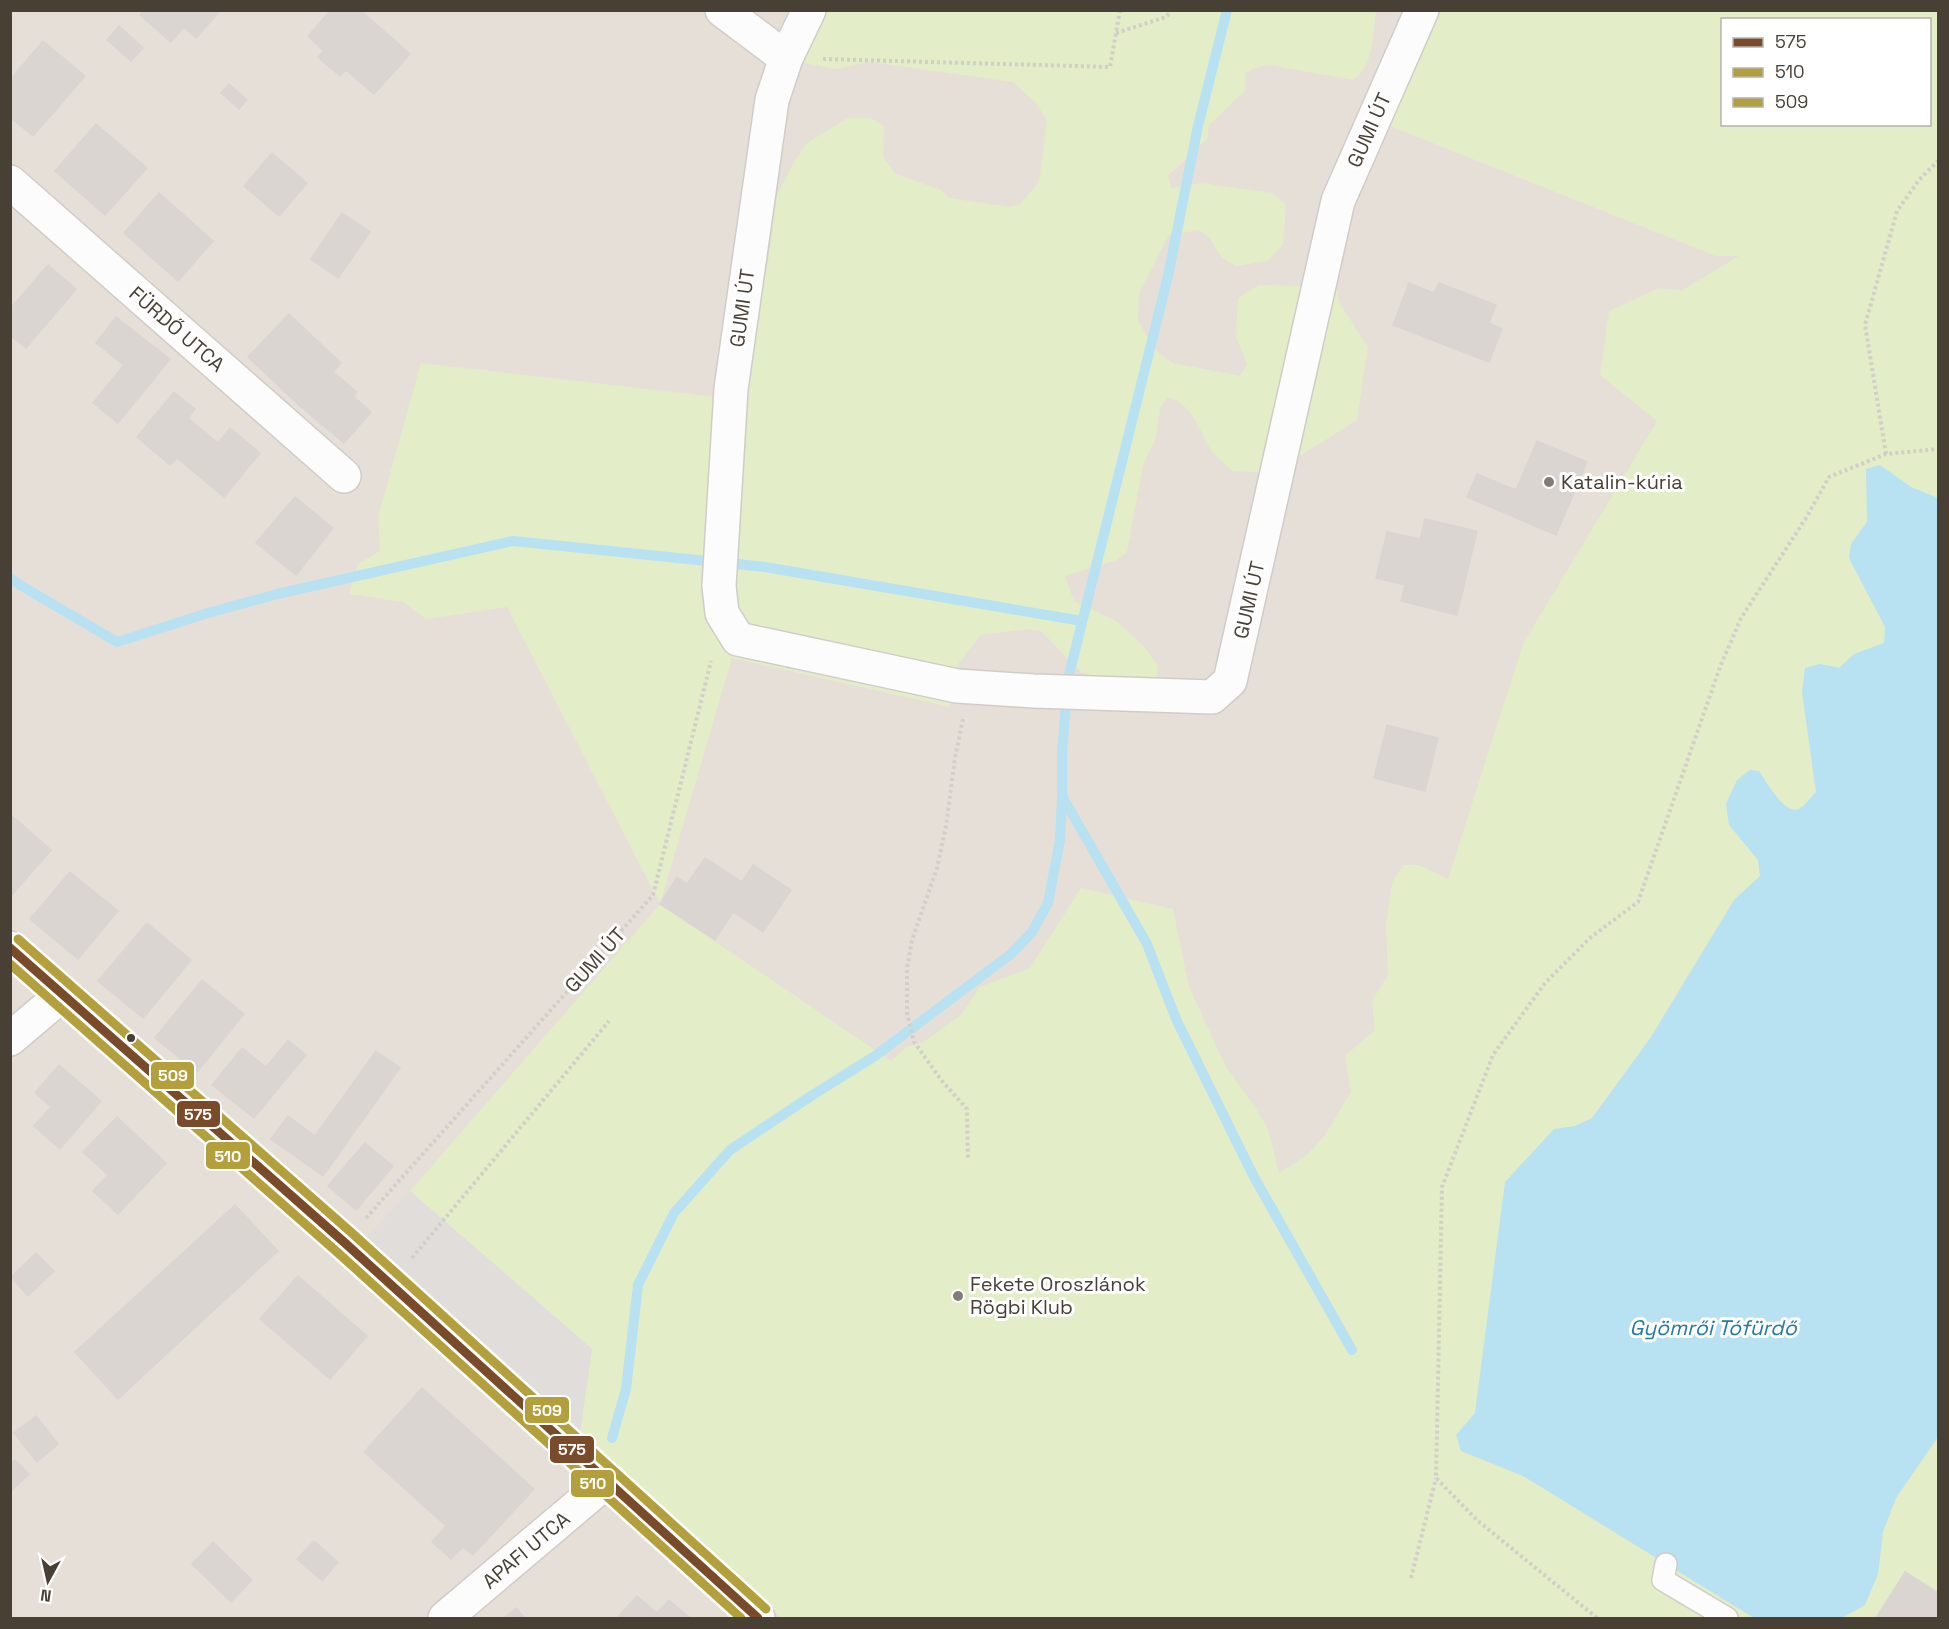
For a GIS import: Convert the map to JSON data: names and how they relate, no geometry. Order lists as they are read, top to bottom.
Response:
{
  "streets": {
    "street": ["GUMI ÚT", "FÜRDŐ UTCA", "APAFI UTCA"]
  },
  "water": ["Gyömrői Tófürdő"],
  "places": ["Katalin-kúria", "Fekete Oroszlánok Rögbi Klub"],
  "lines": ["transit line 509", "transit line 575", "transit line 510"],
  "legend": ["575", "510", "509"],
  "north": "bottom"
}
